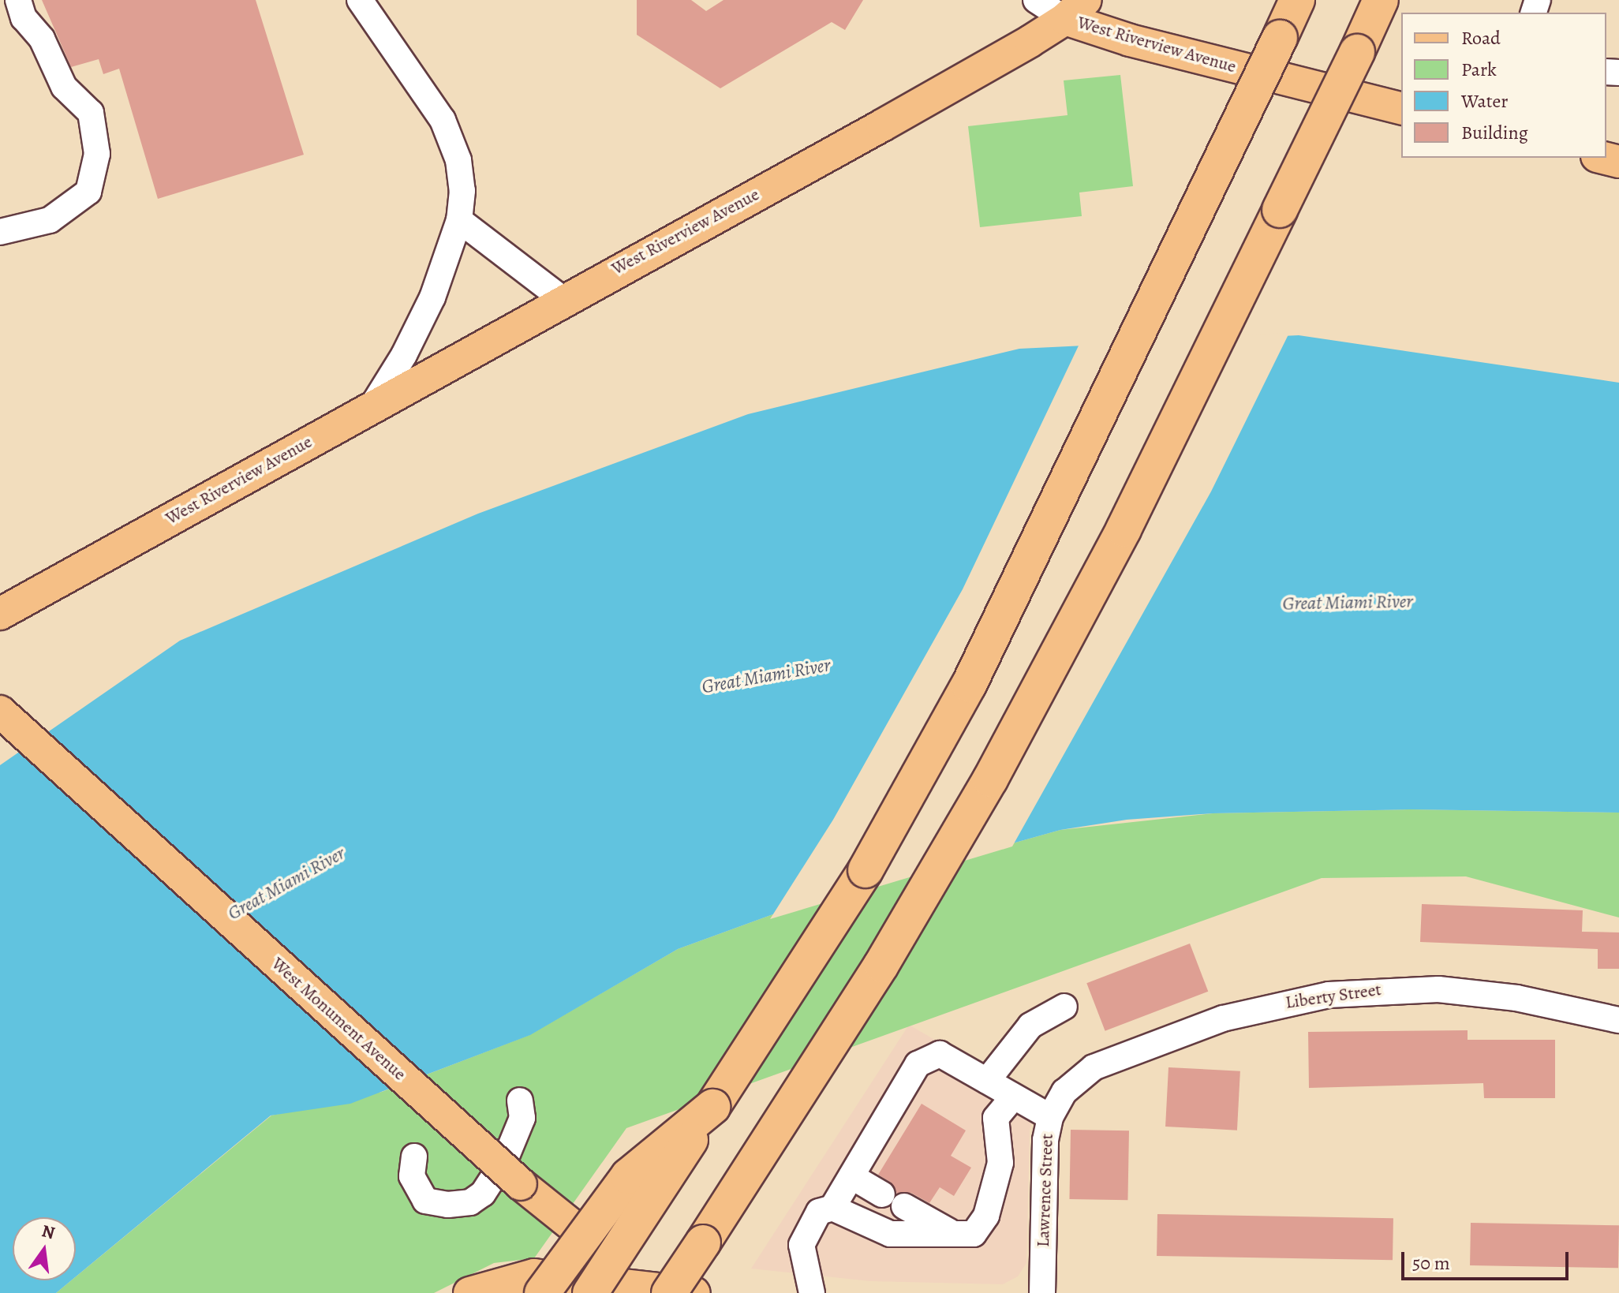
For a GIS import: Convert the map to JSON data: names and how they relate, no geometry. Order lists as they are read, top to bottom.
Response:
{
  "streets": {
    "main road": ["West Riverview Avenue", "West Monument Avenue"],
    "street": ["Liberty Street", "Lawrence Street"]
  },
  "crossings": [
    ["Liberty Street", "Lawrence Street"]
  ],
  "water": ["Great Miami River"],
  "legend": [
    "Road",
    "Park",
    "Water",
    "Building"
  ],
  "scale_bar": "50 m",
  "north": "top"
}
